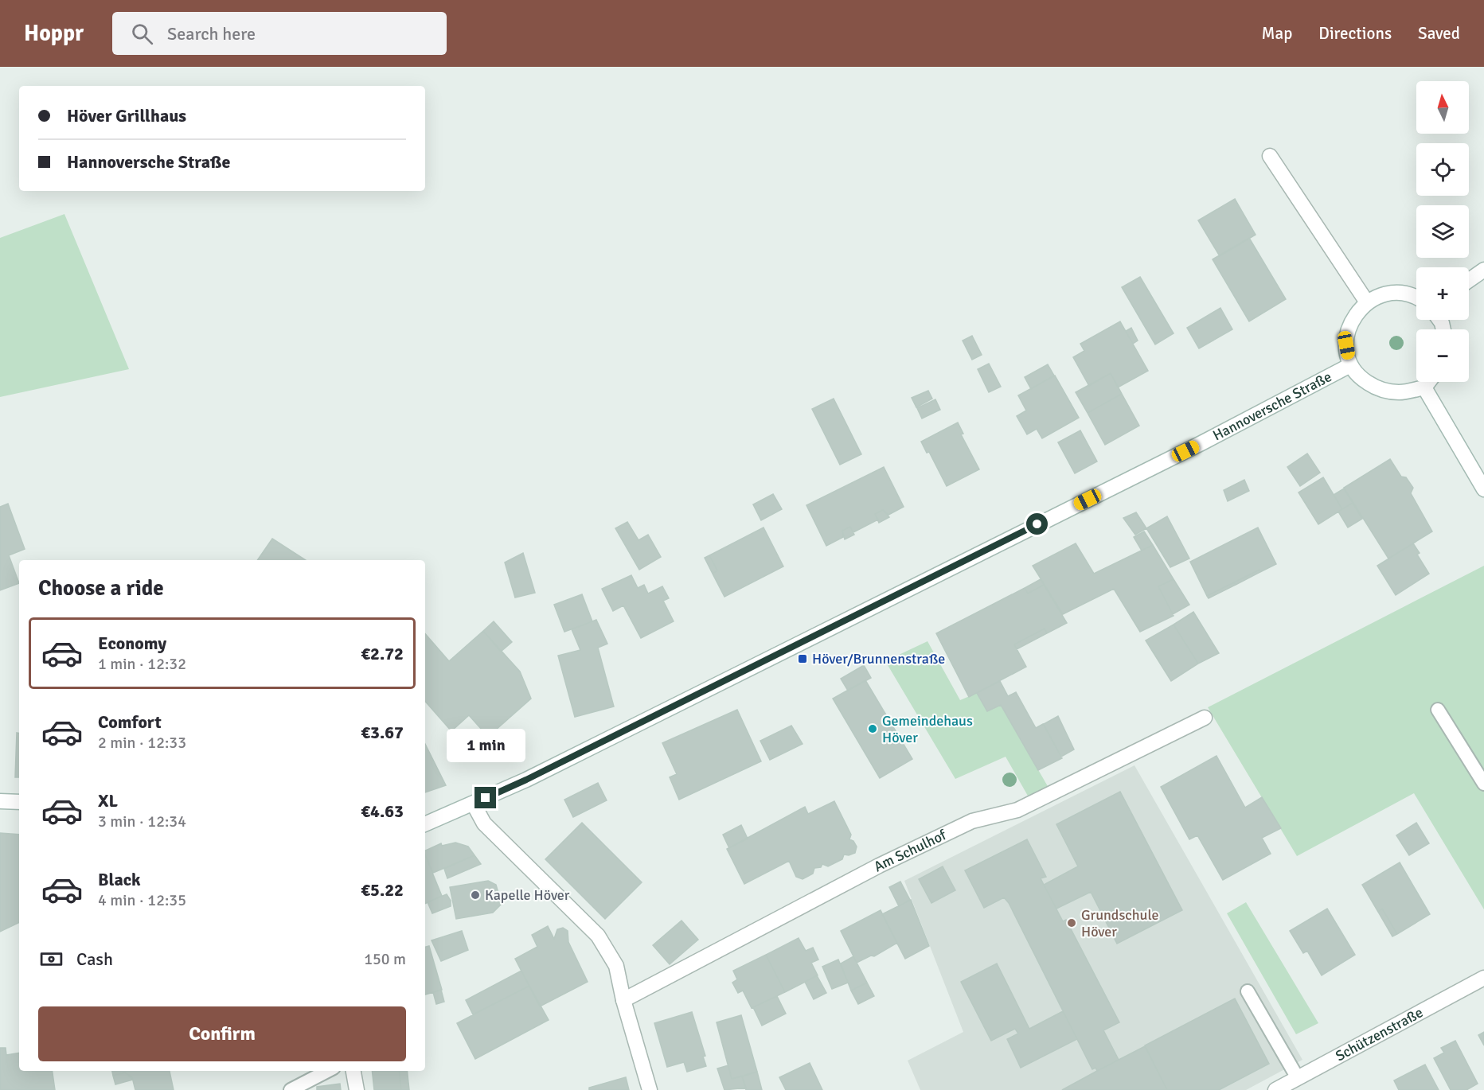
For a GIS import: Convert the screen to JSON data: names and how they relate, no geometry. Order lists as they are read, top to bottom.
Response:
{
  "streets": {
    "street": ["Hannoversche Straße", "Am Schulhof", "Schützenstraße"]
  },
  "places": {
    "transit": ["Höver/Brunnenstraße"],
    "other": ["Gemeindehaus Höver", "Kapelle Höver", "Grundschule Höver"]
  },
  "north": "top",
  "page": {
    "header": "Hoppr",
    "search": "Search here",
    "nav": ["Map", "Directions", "Saved"],
    "map_buttons": ["+", "−"],
    "banner": ["Höver Grillhaus", "Hannoversche Straße"],
    "heading": "Choose a ride",
    "list": [
      {
        "name": "Economy",
        "note": "1 min · 12:32",
        "value": "€2.72"
      },
      {
        "name": "Comfort",
        "note": "2 min · 12:33",
        "value": "€3.67"
      },
      {
        "name": "XL",
        "note": "3 min · 12:34",
        "value": "€4.63"
      },
      {
        "name": "Black",
        "note": "4 min · 12:35",
        "value": "€5.22"
      }
    ],
    "bubble": "1 min",
    "pay": ["Cash", "150 m"],
    "buttons": "Confirm"
  }
}
